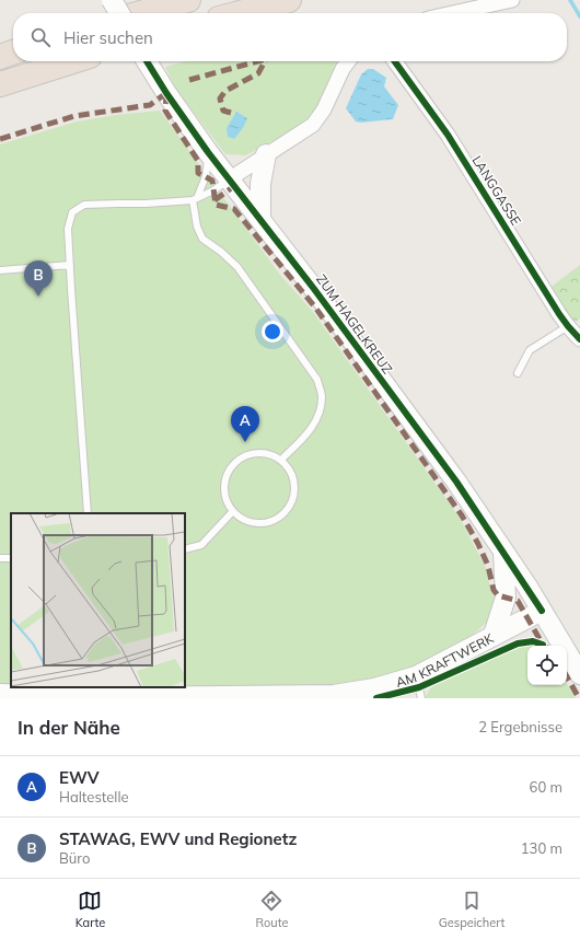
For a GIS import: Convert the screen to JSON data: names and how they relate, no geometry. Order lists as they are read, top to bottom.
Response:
{
  "streets": {
    "street": ["LANGGASSE", "ZUM HAGELKREUZ", "AM KRAFTWERK"]
  },
  "crossings": [
    ["ZUM HAGELKREUZ", "AM KRAFTWERK"]
  ],
  "page": {
    "search": "Hier suchen",
    "pins": ["B", "A"],
    "heading": ["In der Nähe", "2 Ergebnisse"],
    "list": [
      {
        "mark": "A",
        "name": "EWV",
        "note": "Haltestelle",
        "value": "60 m"
      },
      {
        "mark": "B",
        "name": "STAWAG, EWV und Regionetz",
        "note": "Büro",
        "value": "130 m"
      }
    ],
    "nav": ["Karte", "Route", "Gespeichert"]
  }
}
